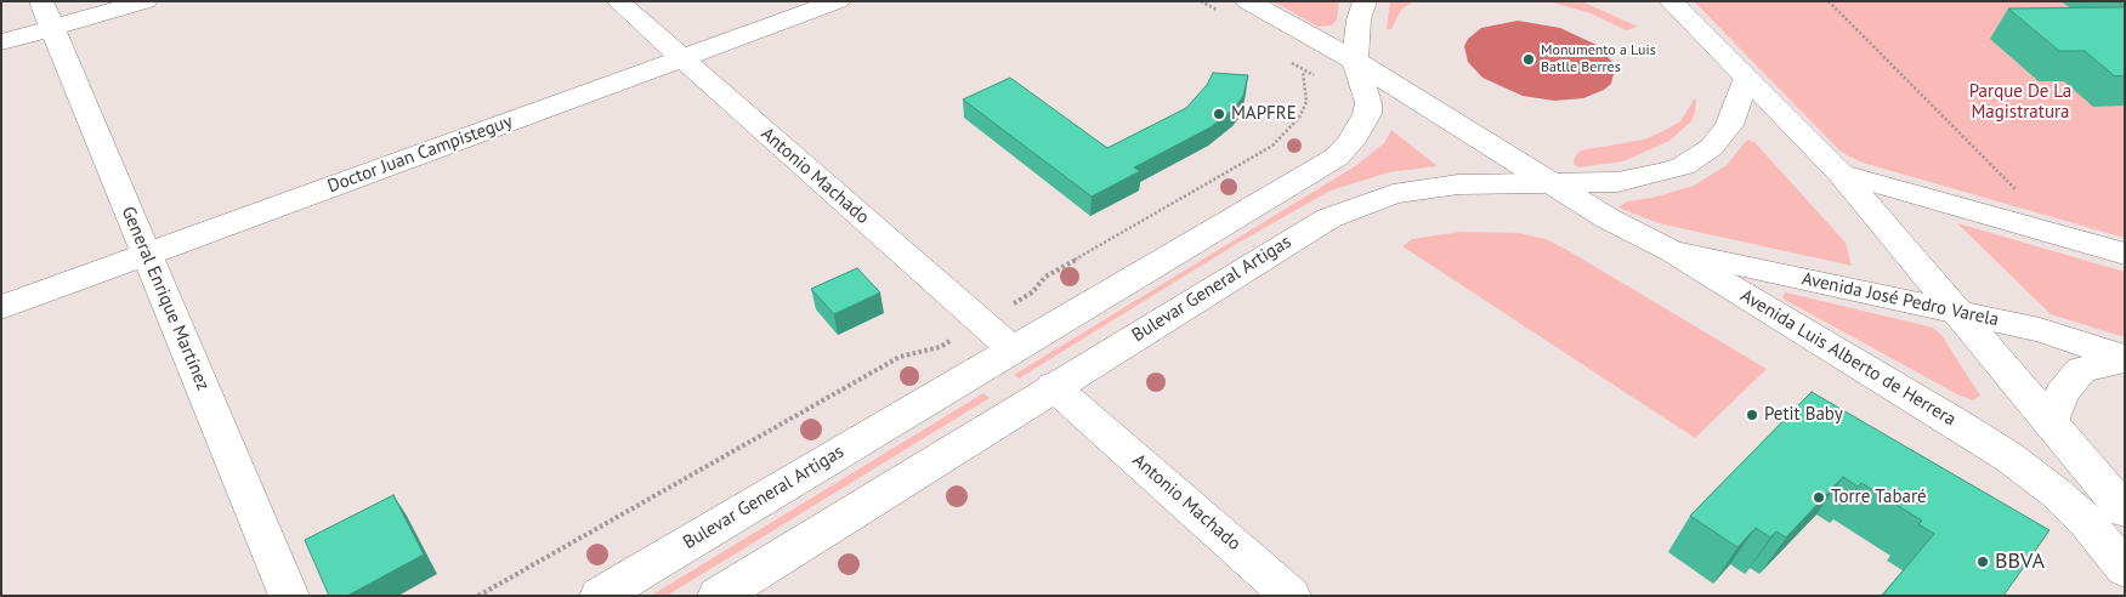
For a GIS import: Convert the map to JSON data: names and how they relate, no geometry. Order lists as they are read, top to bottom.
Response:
{
  "streets": {
    "main road": [
      "Doctor Juan Campisteguy",
      "Antonio Machado",
      "Bulevar General Artigas",
      "General Enrique Martínez",
      "Avenida José Pedro Varela",
      "Avenida Luis Alberto de Herrera"
    ]
  },
  "crossings": [
    ["Doctor Juan Campisteguy", "Antonio Machado"],
    ["Doctor Juan Campisteguy", "General Enrique Martínez"],
    ["Antonio Machado", "Bulevar General Artigas"],
    ["Bulevar General Artigas", "Avenida Luis Alberto de Herrera"],
    ["Avenida José Pedro Varela", "Avenida Luis Alberto de Herrera"]
  ],
  "parks": ["Parque De La Magistratura"],
  "places": [
    "Monumento a Luis Batlle Berres",
    "MAPFRE",
    "Petit Baby",
    "Torre Tabaré",
    "BBVA"
  ]
}
